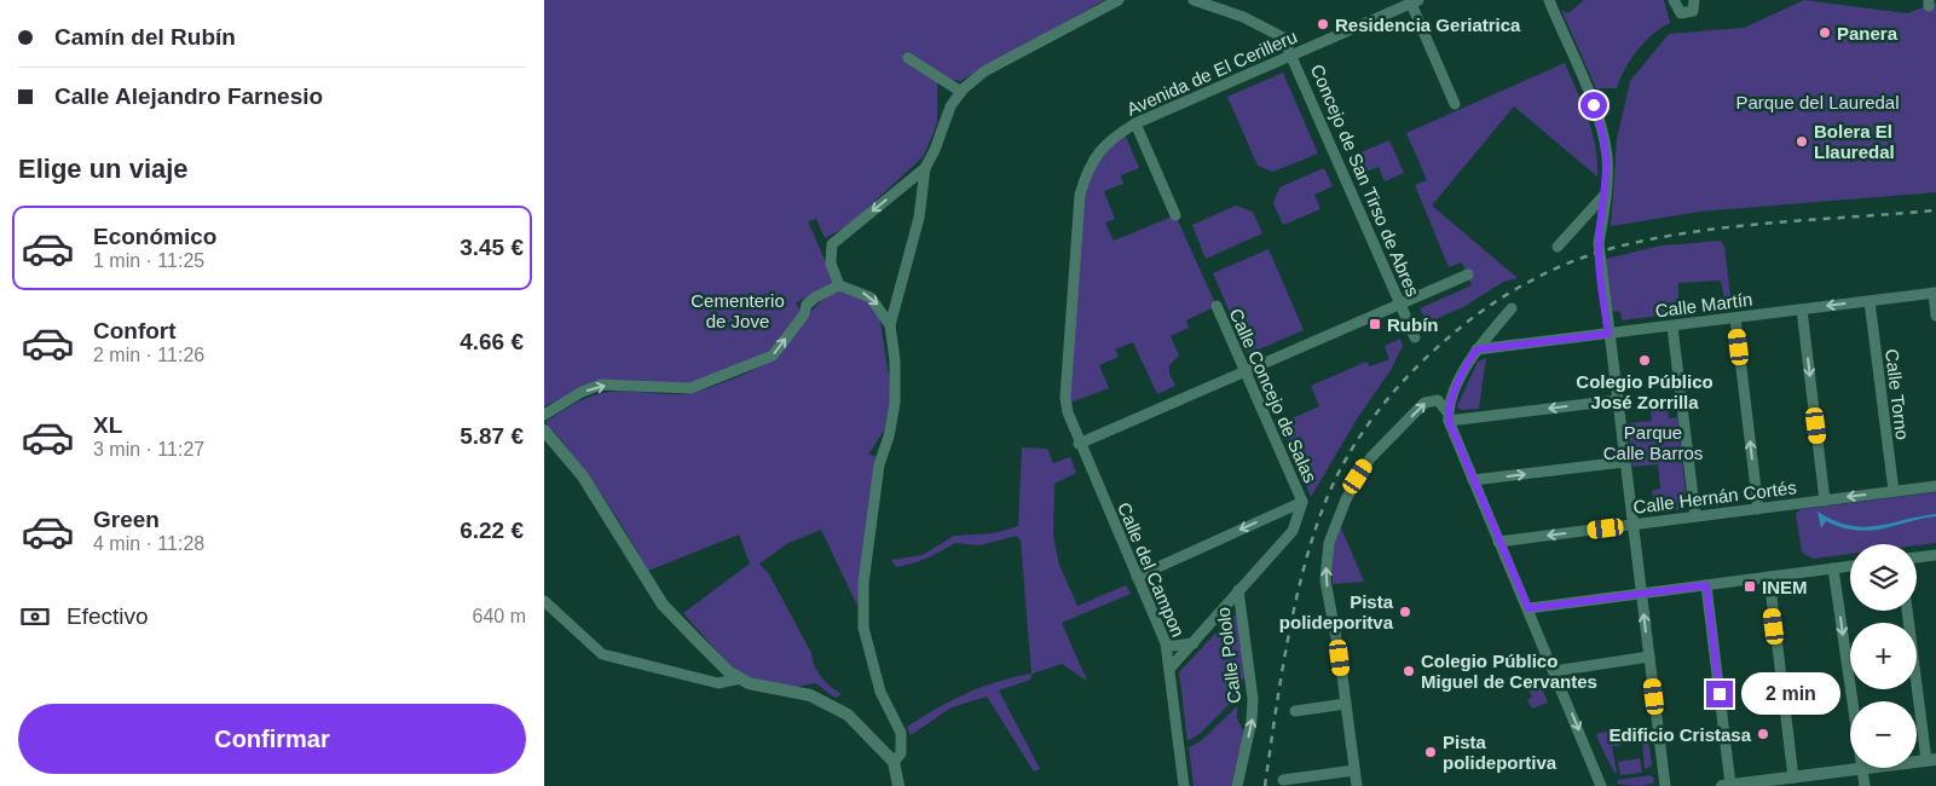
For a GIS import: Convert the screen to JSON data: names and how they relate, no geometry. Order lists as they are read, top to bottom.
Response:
{
  "streets": {
    "street": [
      "Avenida de El Cerilleru",
      "Concejo de San Tirso de Abres",
      "Calle Martín",
      "Calle Torno",
      "Calle Concejo de Salas",
      "Calle Hernán Cortés",
      "Calle del Campon",
      "Calle Pololo"
    ]
  },
  "crossings": [
    ["Avenida de El Cerilleru", "Concejo de San Tirso de Abres"],
    ["Avenida de El Cerilleru", "Calle del Campon"],
    ["Calle Martín", "Calle Torno"],
    ["Calle Torno", "Calle Hernán Cortés"],
    ["Calle Concejo de Salas", "Calle del Campon"],
    ["Calle Concejo de Salas", "Calle Pololo"]
  ],
  "one_way": ["Calle Pololo"],
  "parks": ["Parque del Lauredal", "Cementerio de Jove", "Parque Calle Barros"],
  "places": {
    "other": [
      "Residencia Geriatrica",
      "Panera",
      "Bolera El Llauredal",
      "Colegio Público José Zorrilla",
      "Pista polideporitva",
      "Colegio Público Miguel de Cervantes",
      "Edificio Cristasa",
      "Pista polideportiva"
    ],
    "transit": ["Rubín", "INEM"]
  },
  "page": {
    "banner": ["Camín del Rubín", "Calle Alejandro Farnesio"],
    "heading": "Elige un viaje",
    "list": [
      {
        "name": "Económico",
        "note": "1 min · 11:25",
        "value": "3.45 €"
      },
      {
        "name": "Confort",
        "note": "2 min · 11:26",
        "value": "4.66 €"
      },
      {
        "name": "XL",
        "note": "3 min · 11:27",
        "value": "5.87 €"
      },
      {
        "name": "Green",
        "note": "4 min · 11:28",
        "value": "6.22 €"
      }
    ],
    "map_buttons": ["+", "−"],
    "pay": ["Efectivo", "640 m"],
    "bubble": "2 min",
    "buttons": "Confirmar"
  }
}
